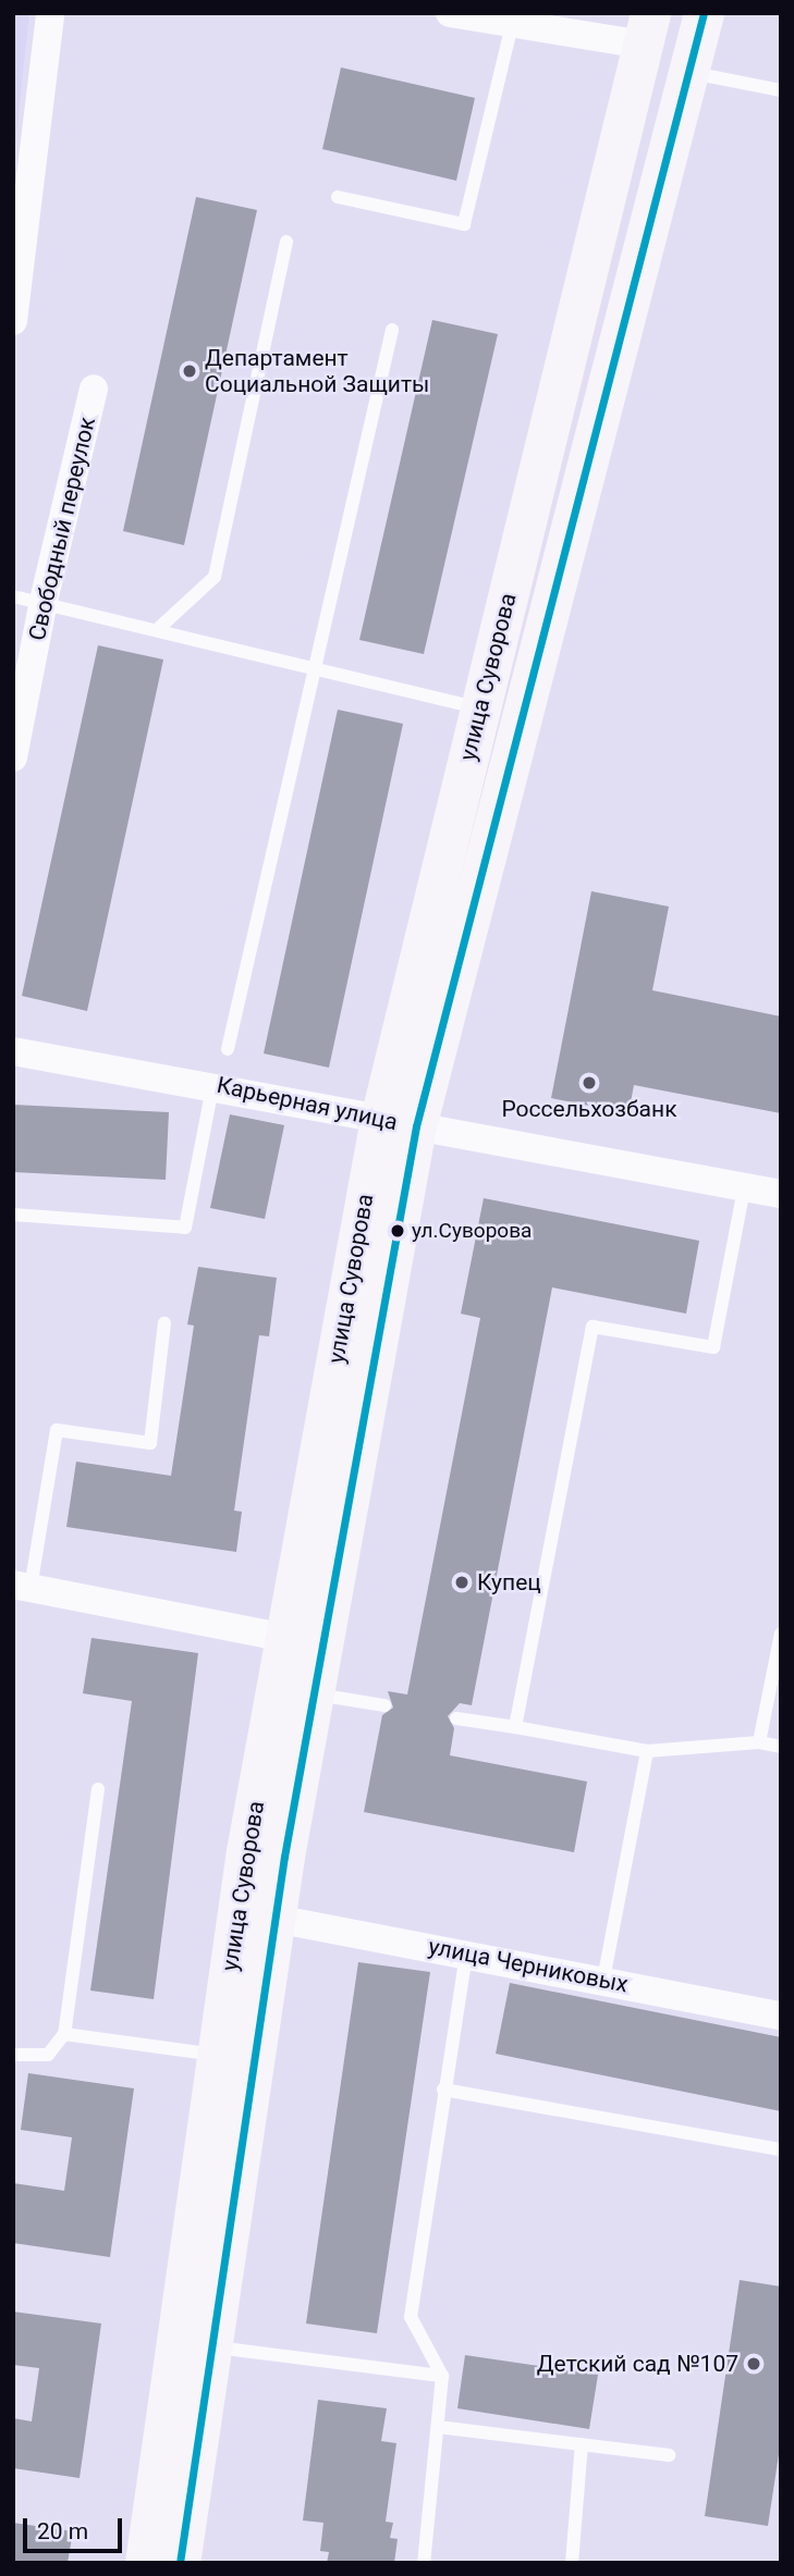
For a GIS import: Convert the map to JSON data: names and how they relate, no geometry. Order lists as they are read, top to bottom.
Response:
{
  "streets": {
    "main road": ["улица Суворова"],
    "street": ["Свободный переулок", "Карьерная улица", "улица Черниковых"]
  },
  "crossings": [
    ["улица Суворова", "Карьерная улица"],
    ["улица Суворова", "улица Черниковых"]
  ],
  "places": [
    "Департамент Социальной Защиты",
    "Россельхозбанк",
    "ул.Суворова",
    "Купец",
    "Детский сад №107"
  ],
  "scale_bar": "20 m"
}
